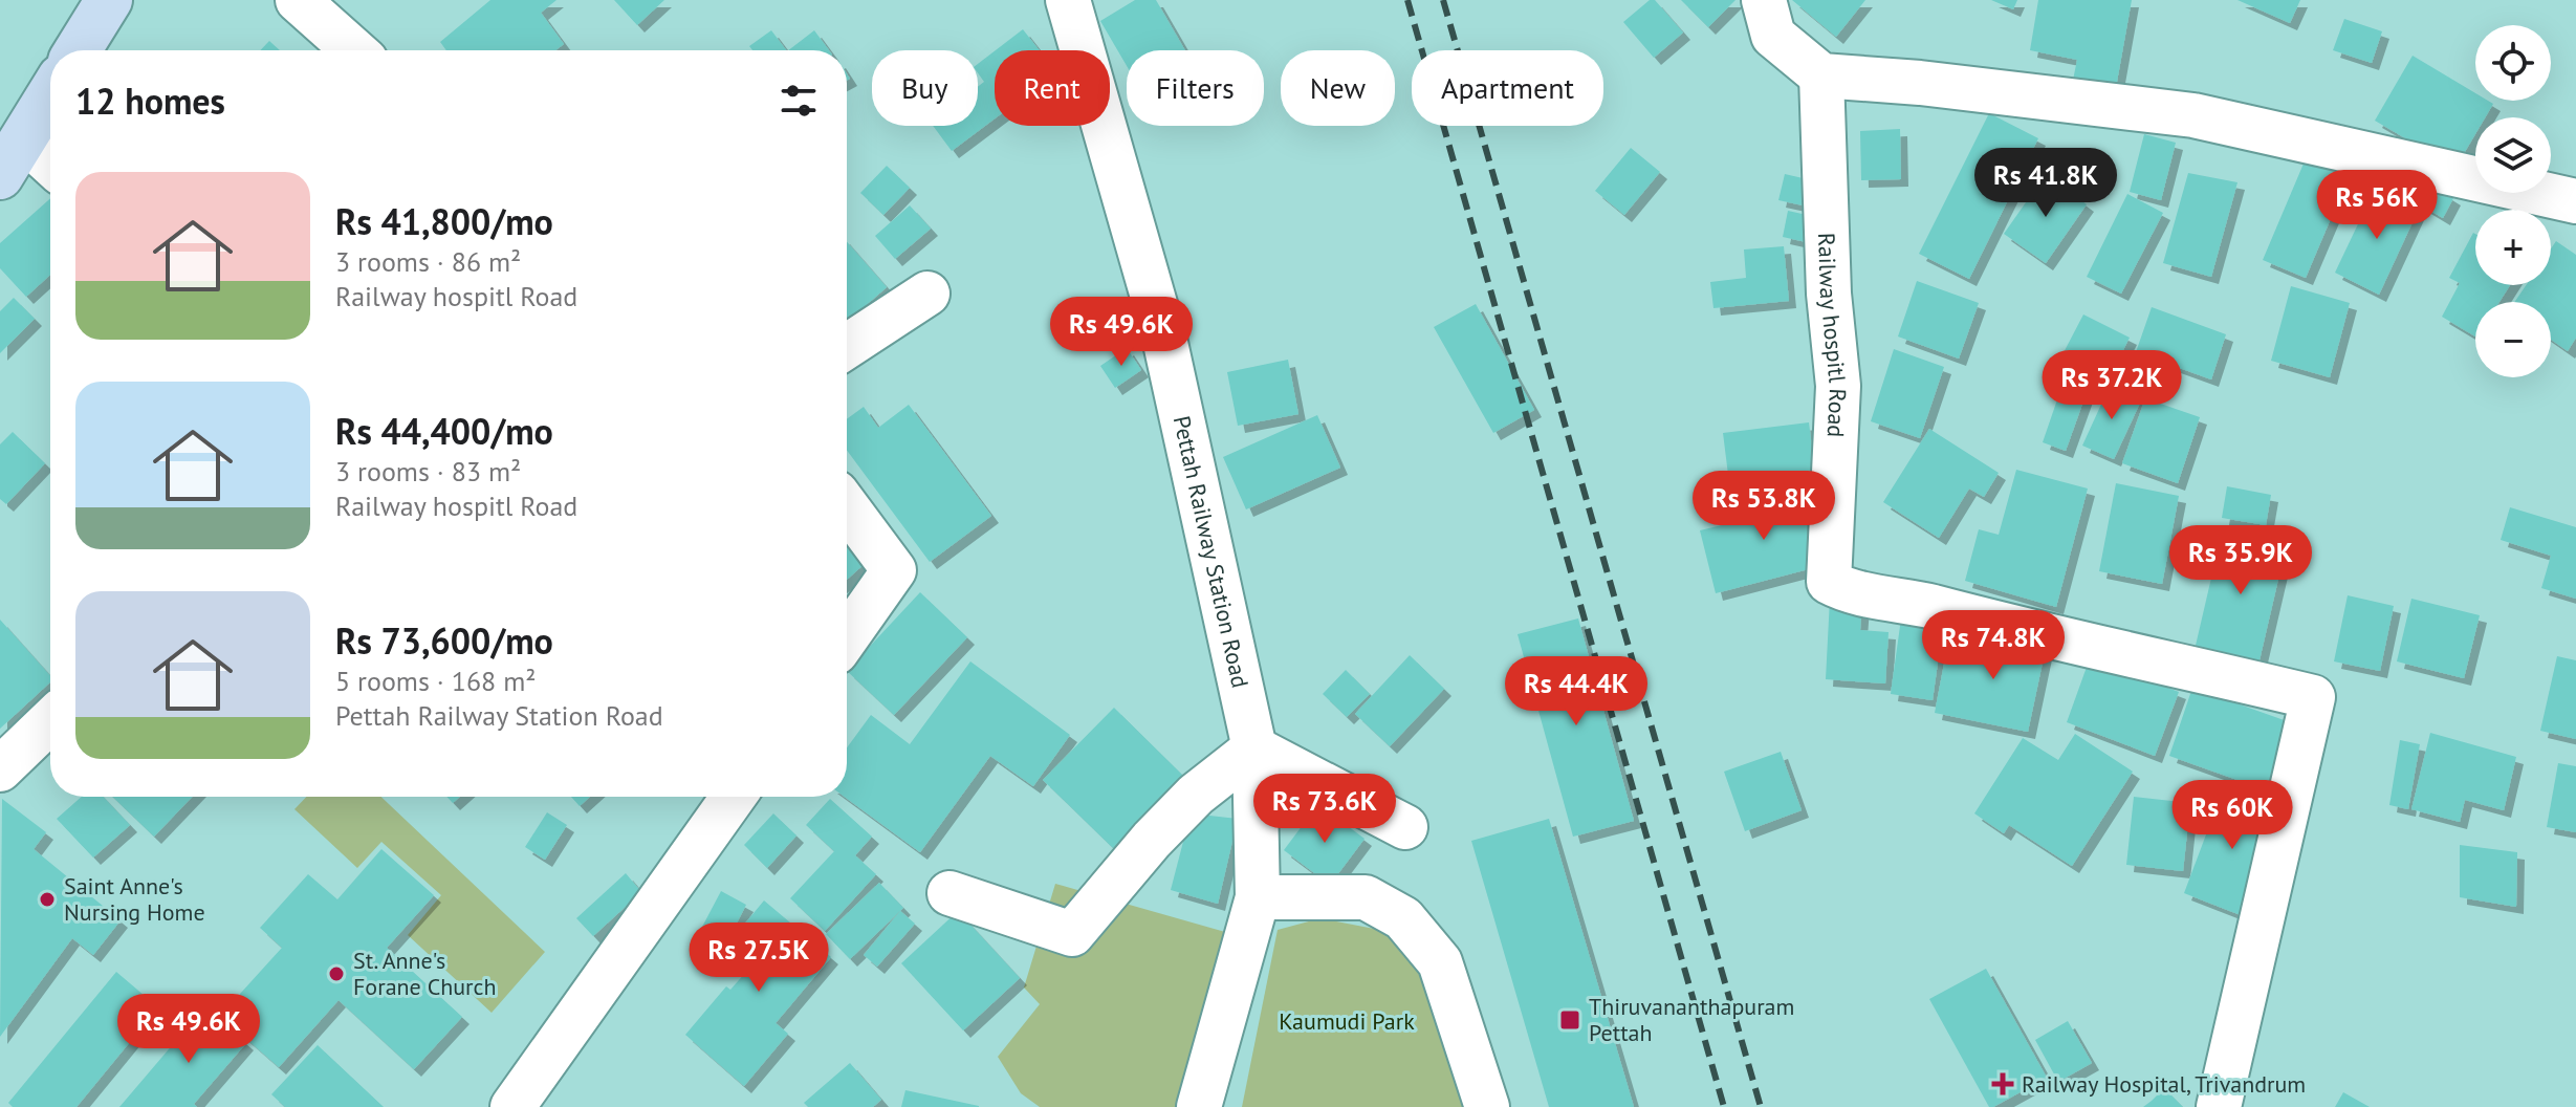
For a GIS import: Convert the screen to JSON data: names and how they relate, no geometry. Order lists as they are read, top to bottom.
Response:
{
  "streets": {
    "street": ["Railway hospitl Road", "Pettah Railway Station Road"]
  },
  "parks": ["Kaumudi Park"],
  "places": {
    "other": ["Saint Anne's Nursing Home", "St. Anne's Forane Church"],
    "transit": ["Thiruvananthapuram Pettah"],
    "health": ["Railway Hospital, Trivandrum"]
  },
  "page": {
    "map_buttons": ["+", "−"],
    "chip": [
      "Buy",
      "Rent",
      "Filters",
      "New",
      "Apartment"
    ],
    "heading": "12 homes",
    "price": [
      "Rs 41.8K",
      "Rs 56K",
      "Rs 49.6K",
      "Rs 37.2K",
      "Rs 53.8K",
      "Rs 35.9K",
      "Rs 74.8K",
      "Rs 44.4K",
      "Rs 73.6K",
      "Rs 60K",
      "Rs 27.5K",
      "Rs 49.6K"
    ],
    "list": [
      {
        "name": "Rs 41,800/mo",
        "note": "3 rooms · 86 m² · Railway hospitl Road"
      },
      {
        "name": "Rs 44,400/mo",
        "note": "3 rooms · 83 m² · Railway hospitl Road"
      },
      {
        "name": "Rs 73,600/mo",
        "note": "5 rooms · 168 m² · Pettah Railway Station Road"
      }
    ]
  }
}
